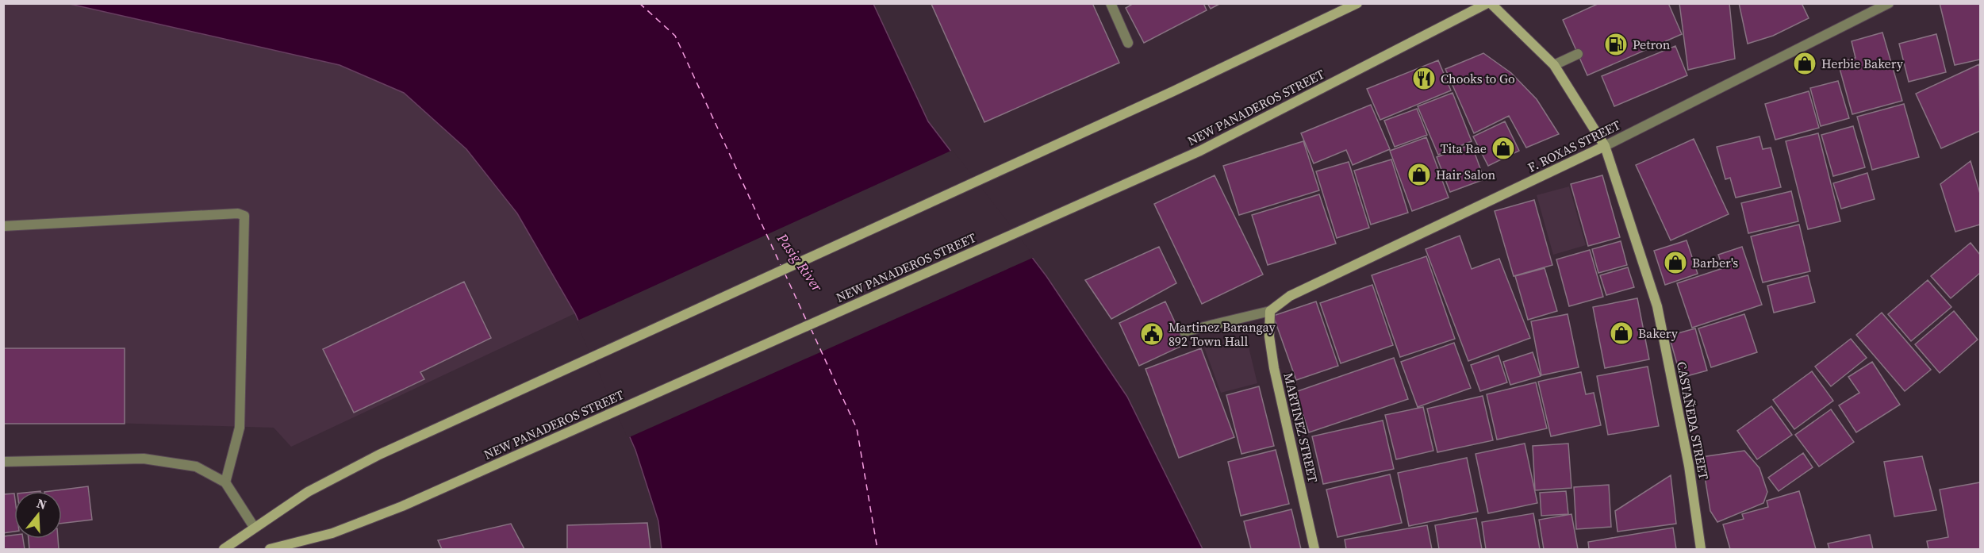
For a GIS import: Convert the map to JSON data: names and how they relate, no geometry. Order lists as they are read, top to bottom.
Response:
{
  "streets": {
    "main road": [
      "NEW PANADEROS STREET",
      "F. ROXAS STREET",
      "CASTAÑEDA STREET",
      "MARTINEZ STREET"
    ]
  },
  "crossings": [
    ["F. ROXAS STREET", "CASTAÑEDA STREET"],
    ["F. ROXAS STREET", "MARTINEZ STREET"]
  ],
  "water": ["Pasig River"],
  "places": {
    "fuel station": ["Petron"],
    "shop": [
      "Herbie Bakery",
      "Tita Rae",
      "Hair Salon",
      "Barber's",
      "Bakery"
    ],
    "restaurant": ["Chooks to Go"],
    "public building": ["Martinez Barangay 892 Town Hall"]
  },
  "north": "top"
}
